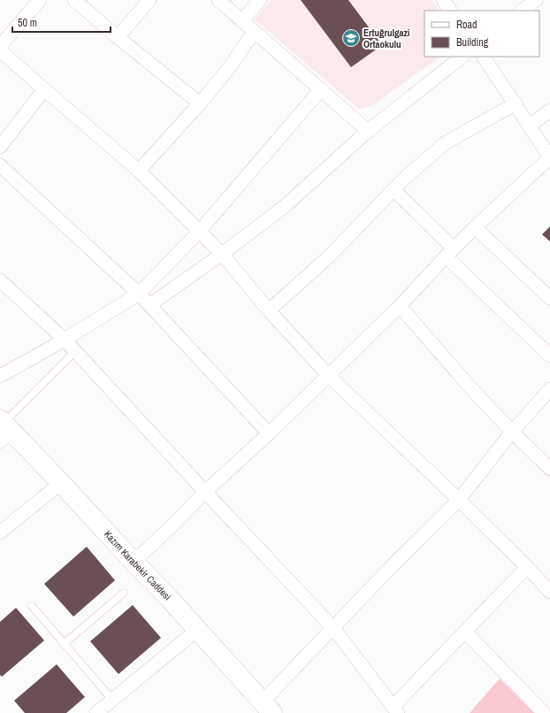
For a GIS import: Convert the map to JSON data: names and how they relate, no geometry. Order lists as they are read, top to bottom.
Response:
{
  "streets": {
    "street": ["Kazım Karabekir Caddesi"]
  },
  "places": {
    "school or university": ["Ertuğrulgazi Ortaokulu"]
  },
  "legend": ["Road", "Building"],
  "scale_bar": "50 m"
}
